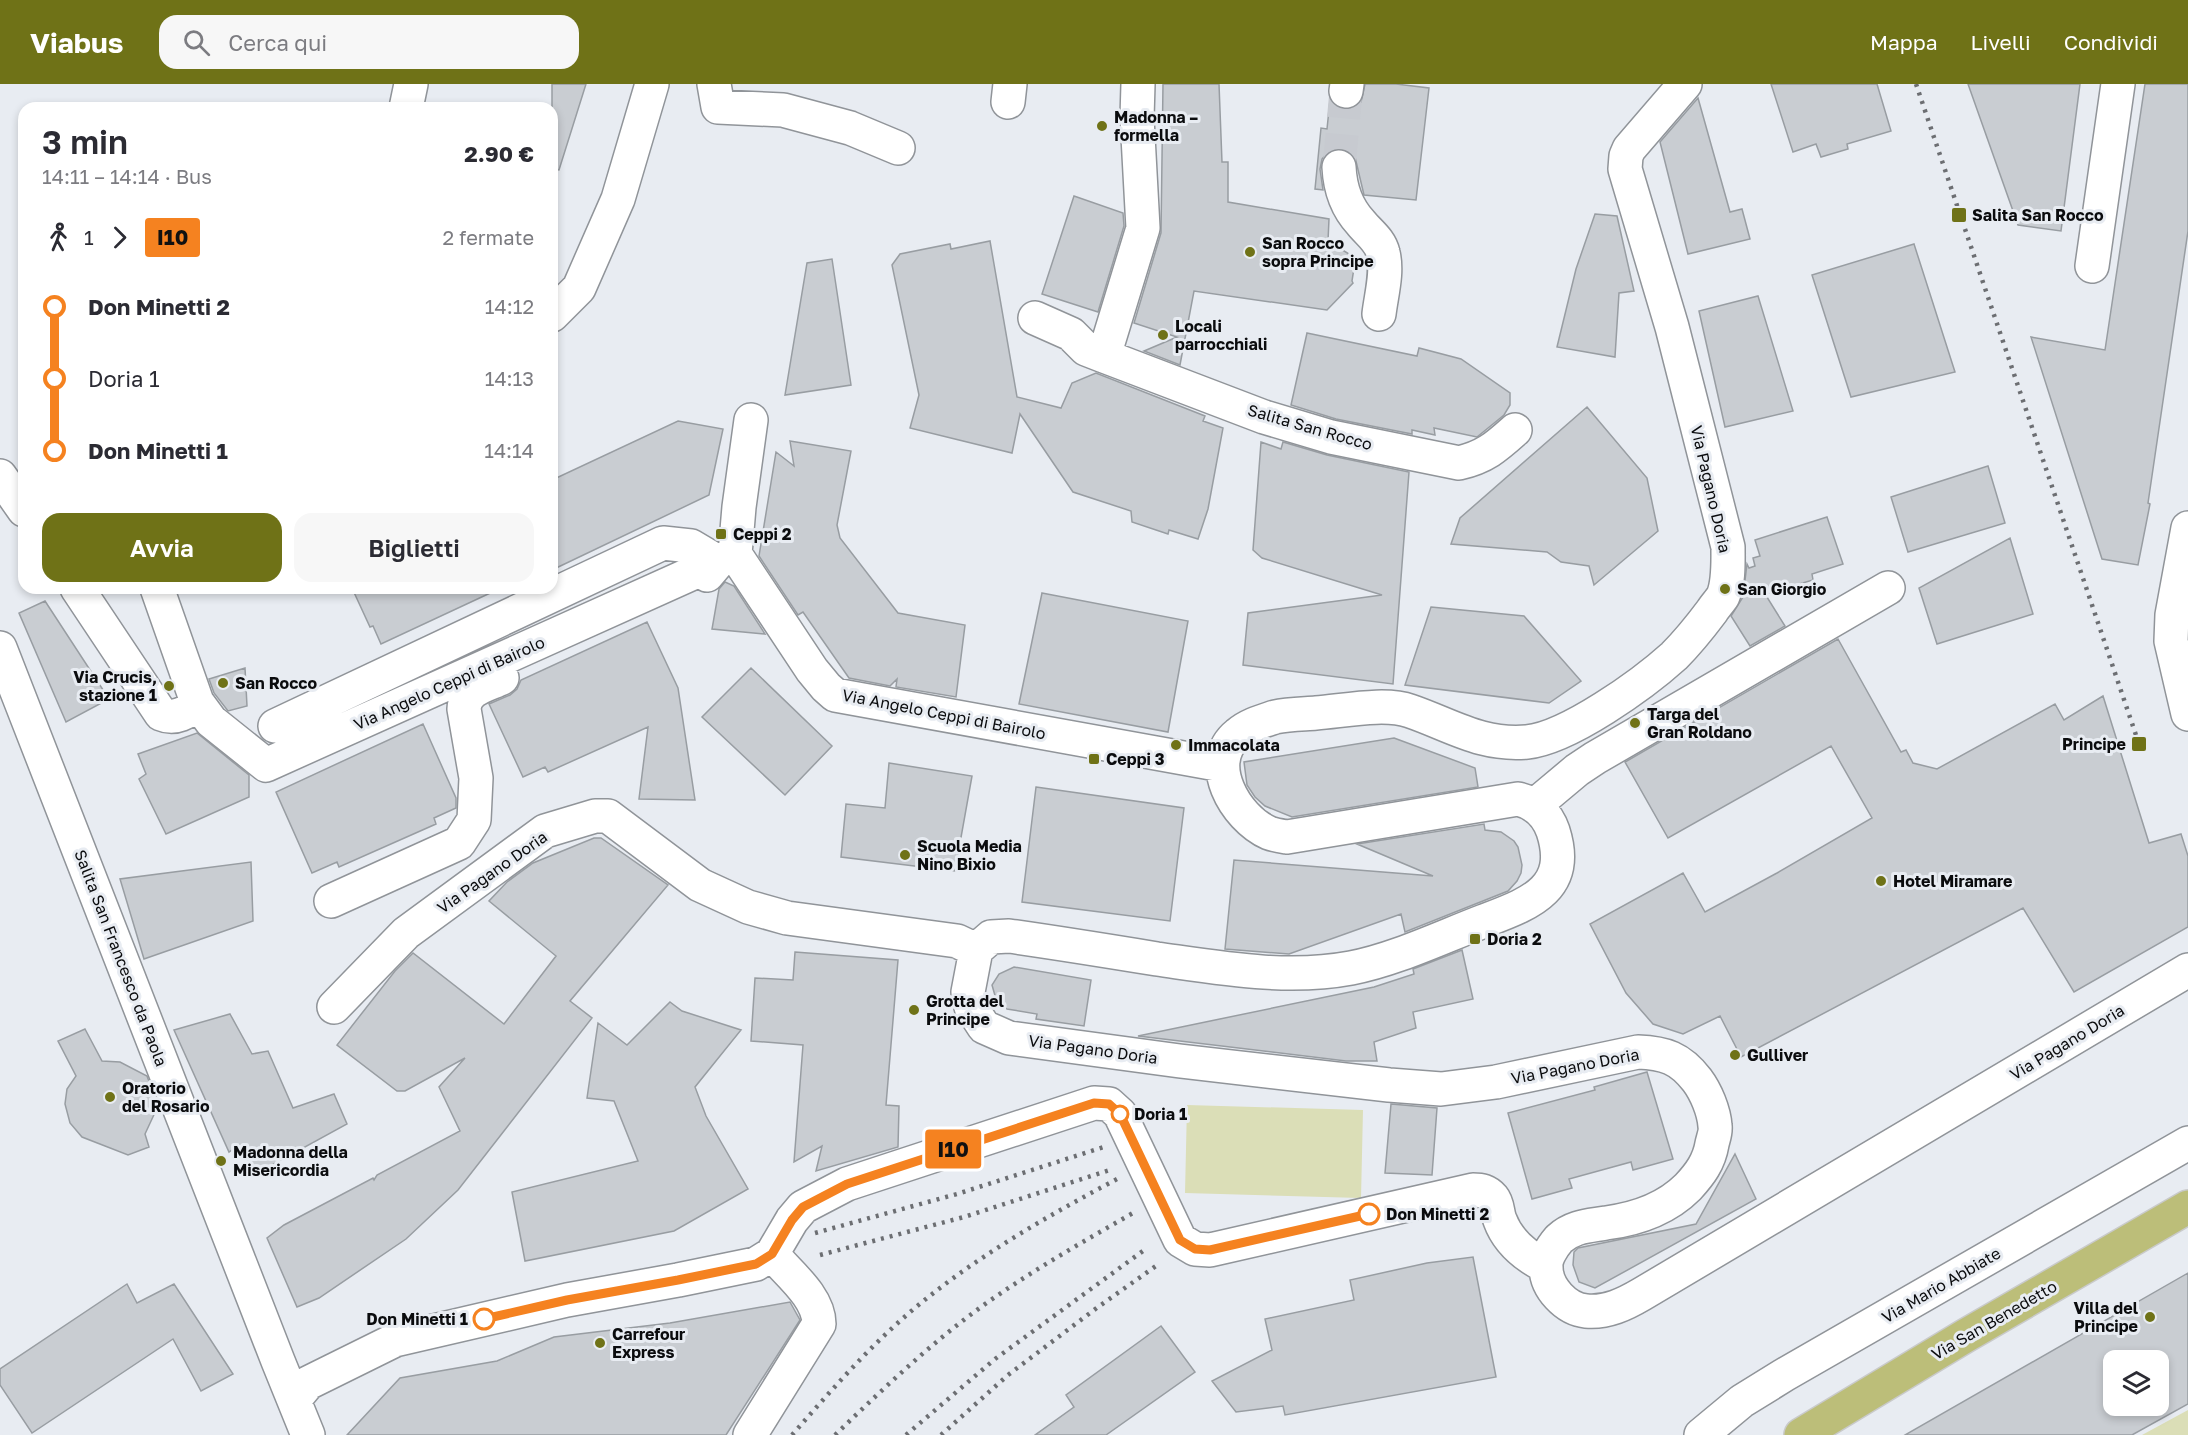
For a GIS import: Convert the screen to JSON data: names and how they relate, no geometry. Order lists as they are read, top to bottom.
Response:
{
  "streets": {
    "main road": ["Via San Benedetto"],
    "street": [
      "Salita San Rocco",
      "Via Pagano Doria",
      "Via Angelo Ceppi di Bairolo",
      "Salita San Francesco da Paola",
      "Via Mario Abbiate"
    ]
  },
  "crossings": [
    ["Via Pagano Doria", "Via Angelo Ceppi di Bairolo"]
  ],
  "places": {
    "other": [
      "Madonna – formella",
      "San Rocco sopra Principe",
      "Locali parrocchiali",
      "San Giorgio",
      "San Rocco",
      "Via Crucis, stazione 1",
      "Targa del Gran Roldano",
      "Immacolata",
      "Scuola Media Nino Bixio",
      "Hotel Miramare",
      "Grotta del Principe",
      "Gulliver",
      "Oratorio del Rosario",
      "Doria 1",
      "Madonna della Misericordia",
      "Don Minetti 2",
      "Villa del Principe",
      "Don Minetti 1",
      "Carrefour Express"
    ],
    "transit": [
      "Salita San Rocco",
      "Ceppi 2",
      "Principe",
      "Ceppi 3",
      "Doria 2"
    ]
  },
  "lines": ["bus line I10"],
  "page": {
    "header": "Viabus",
    "search": "Cerca qui",
    "nav": ["Mappa", "Livelli", "Condividi"],
    "on_map": "I10",
    "heading": ["3 min", "14:11 – 14:14 · Bus", "2.90 €"],
    "legs": ["1", "I10", "2 fermate"],
    "list": [
      {
        "name": "Don Minetti 2",
        "value": "14:12"
      },
      {
        "name": "Doria 1",
        "value": "14:13"
      },
      {
        "name": "Don Minetti 1",
        "value": "14:14"
      }
    ],
    "buttons": ["Avvia", "Biglietti"]
  }
}
